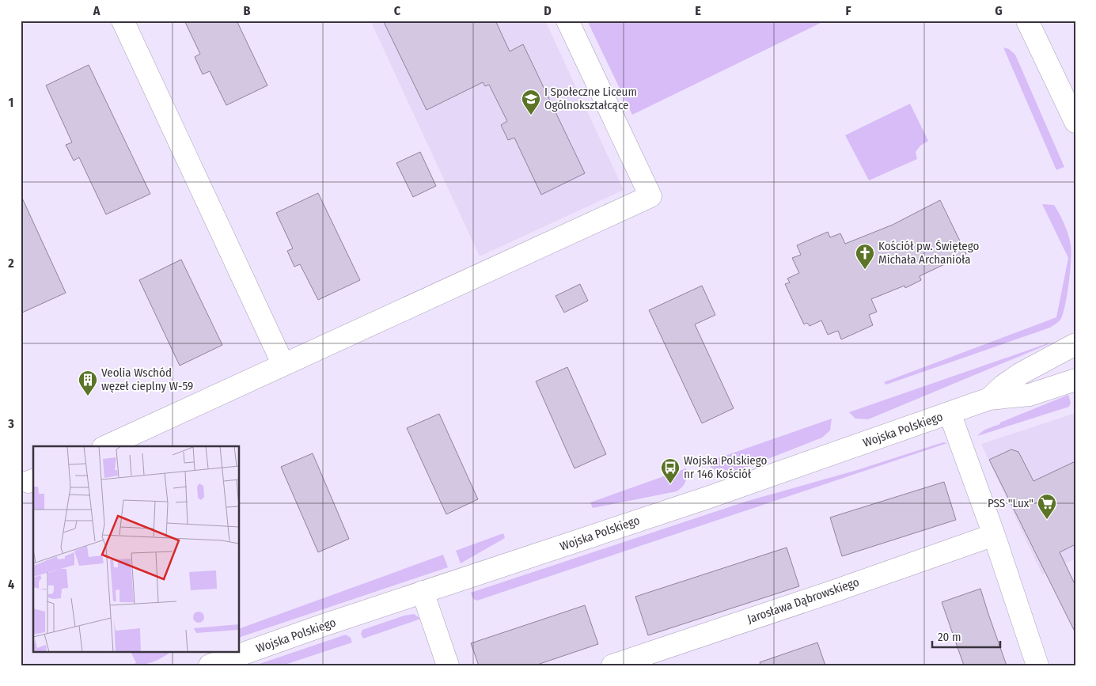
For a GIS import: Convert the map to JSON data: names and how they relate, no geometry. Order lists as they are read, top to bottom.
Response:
{
  "streets": {
    "street": ["Wojska Polskiego", "Jarosława Dąbrowskiego"]
  },
  "places": {
    "school or university": ["I Społeczne Liceum Ogólnokształcące"],
    "church": ["Kościół pw. Świętego Michała Archanioła"],
    "building": ["Veolia Wschód węzeł cieplny W-59"],
    "bus stop": ["Wojska Polskiego nr 146 Kościół"],
    "supermarket": ["PSS \"Lux\""]
  },
  "scale_bar": "20 m",
  "grid": {
    "columns": [
      "A",
      "B",
      "C",
      "D",
      "E",
      "F",
      "G"
    ],
    "rows": [
      "1",
      "2",
      "3",
      "4"
    ]
  }
}
